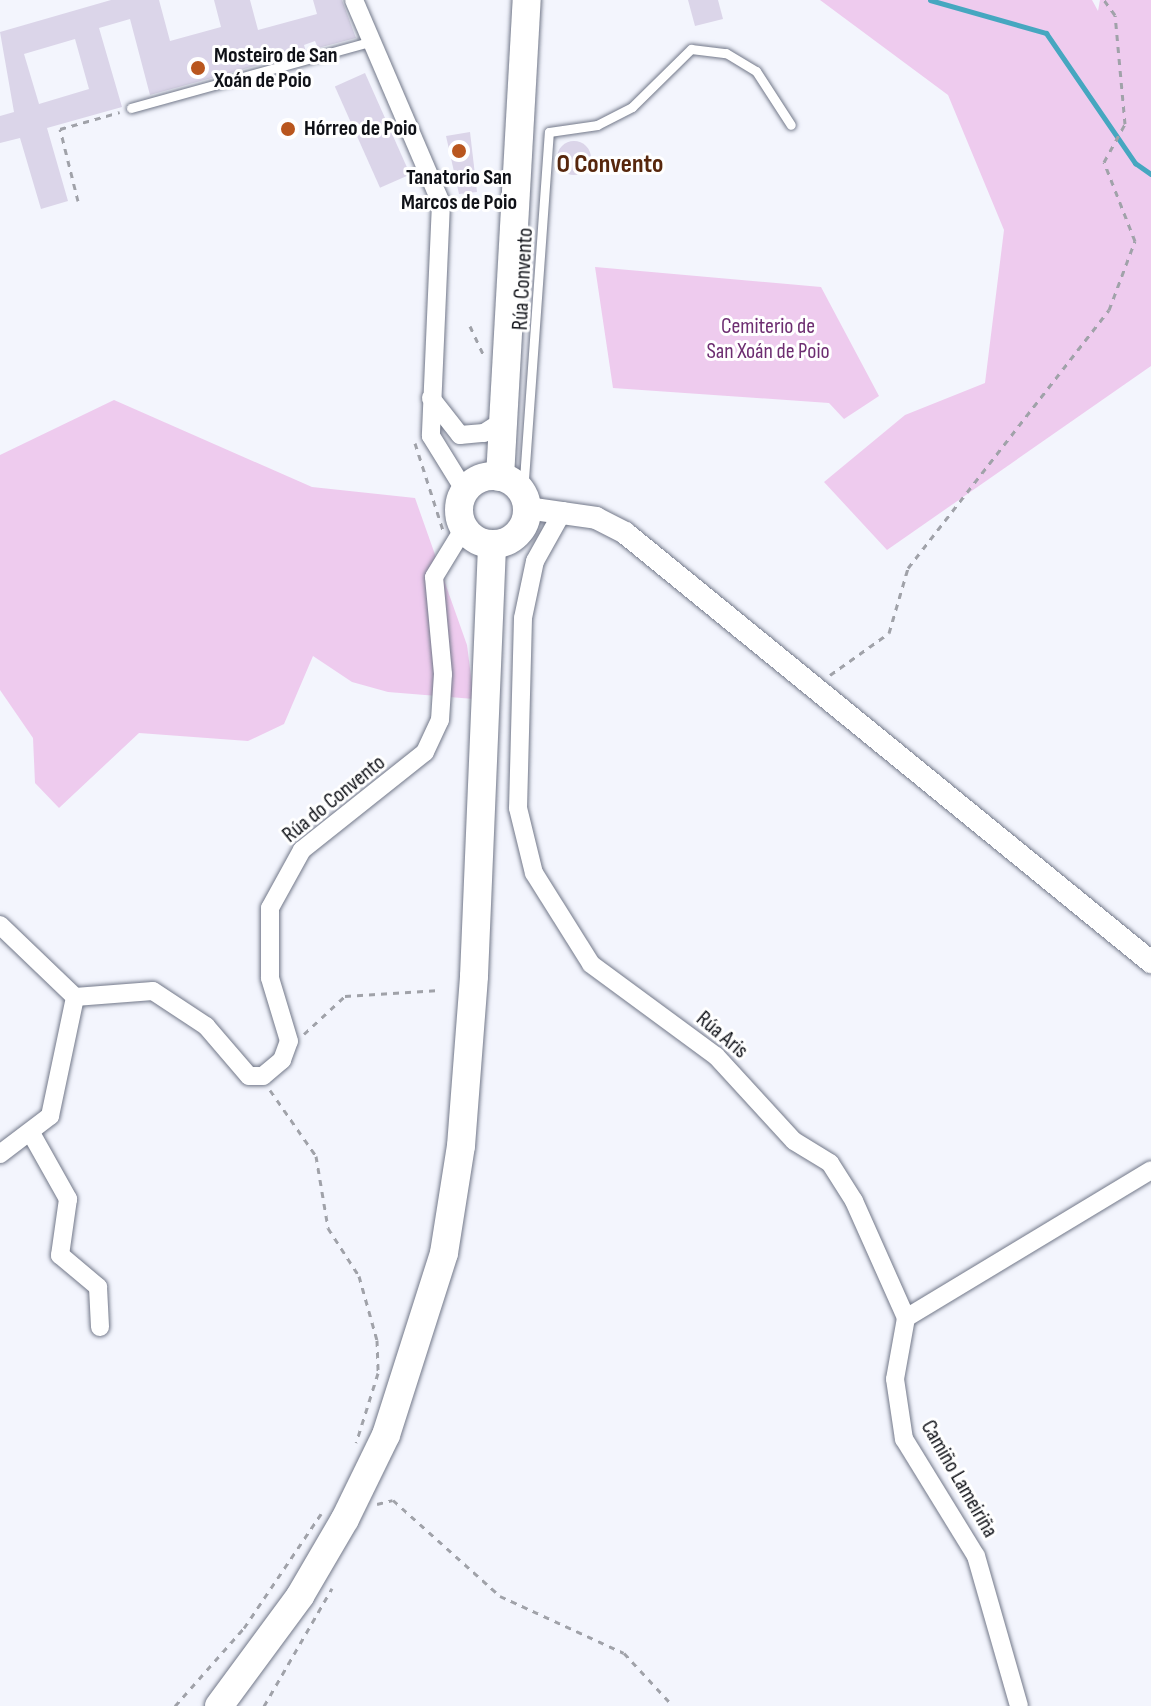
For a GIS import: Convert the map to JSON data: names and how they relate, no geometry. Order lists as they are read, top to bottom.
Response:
{
  "streets": {
    "street": ["Rúa do Convento", "Rúa Aris", "Camiño Lameiriña"],
    "lane": ["Rúa Convento"]
  },
  "crossings": [
    ["Rúa Convento", "Rúa do Convento"],
    ["Rúa Aris", "Camiño Lameiriña"]
  ],
  "districts": ["O Convento"],
  "parks": ["Cemiterio de San Xoán de Poio"],
  "places": ["Mosteiro de San Xoán de Poio", "Hórreo de Poio", "Tanatorio San Marcos de Poio"]
}
